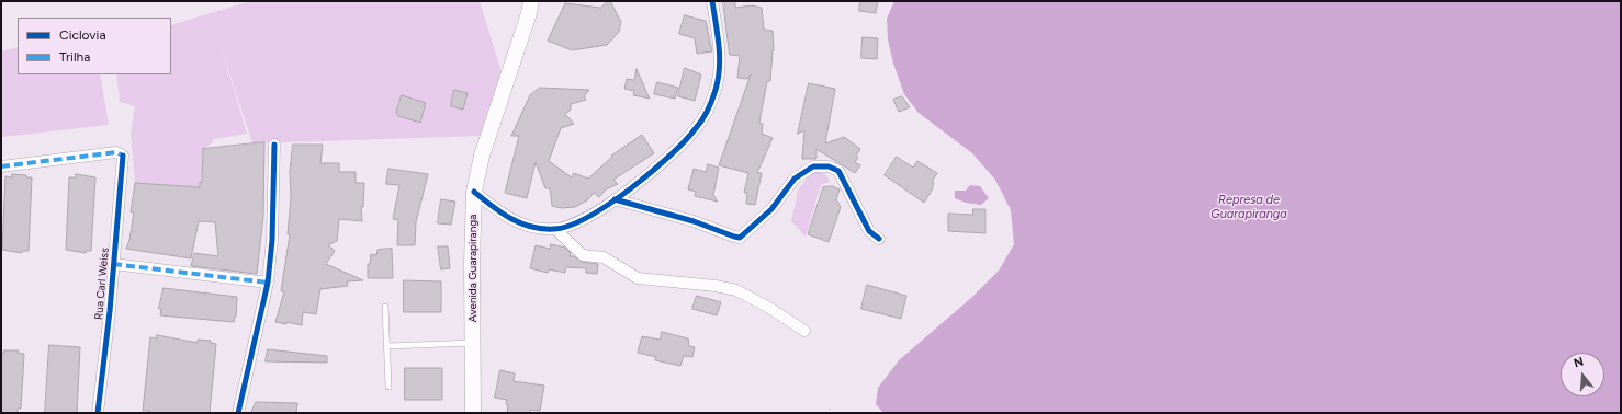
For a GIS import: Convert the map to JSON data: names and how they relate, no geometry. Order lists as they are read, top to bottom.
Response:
{
  "streets": {
    "main road": ["Avenida Guarapiranga"],
    "street": ["Rua Carl Weiss"]
  },
  "water": ["Represa de Guarapiranga"],
  "legend": ["Ciclovia", "Trilha"],
  "north": "top"
}
